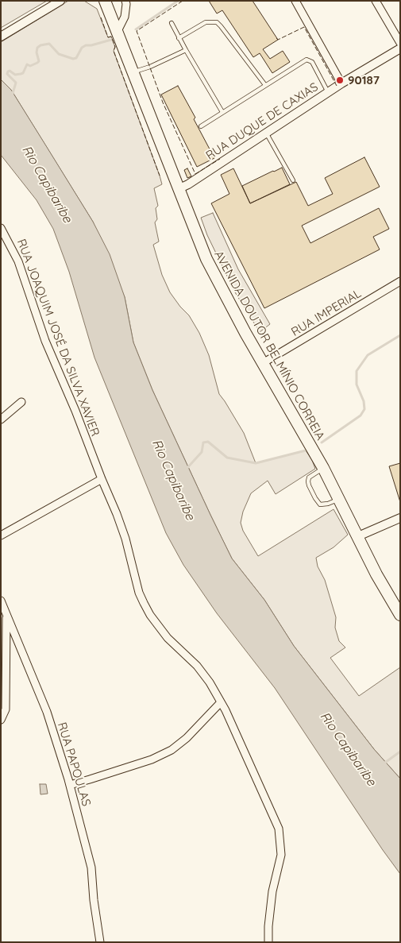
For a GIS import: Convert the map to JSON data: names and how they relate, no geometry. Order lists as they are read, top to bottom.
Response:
{
  "streets": {
    "main road": ["AVENIDA DOUTOR BELMÍNIO CORREIA"],
    "street": [
      "RUA DUQUE DE CAXIAS",
      "RUA IMPERIAL",
      "RUA JOAQUIM JOSÉ DA SILVA XAVIER",
      "RUA PAPOULAS"
    ]
  },
  "crossings": [
    ["RUA DUQUE DE CAXIAS", "AVENIDA DOUTOR BELMÍNIO CORREIA"],
    ["RUA IMPERIAL", "AVENIDA DOUTOR BELMÍNIO CORREIA"]
  ],
  "water": ["Rio Capibaribe"],
  "places": ["90187"]
}
